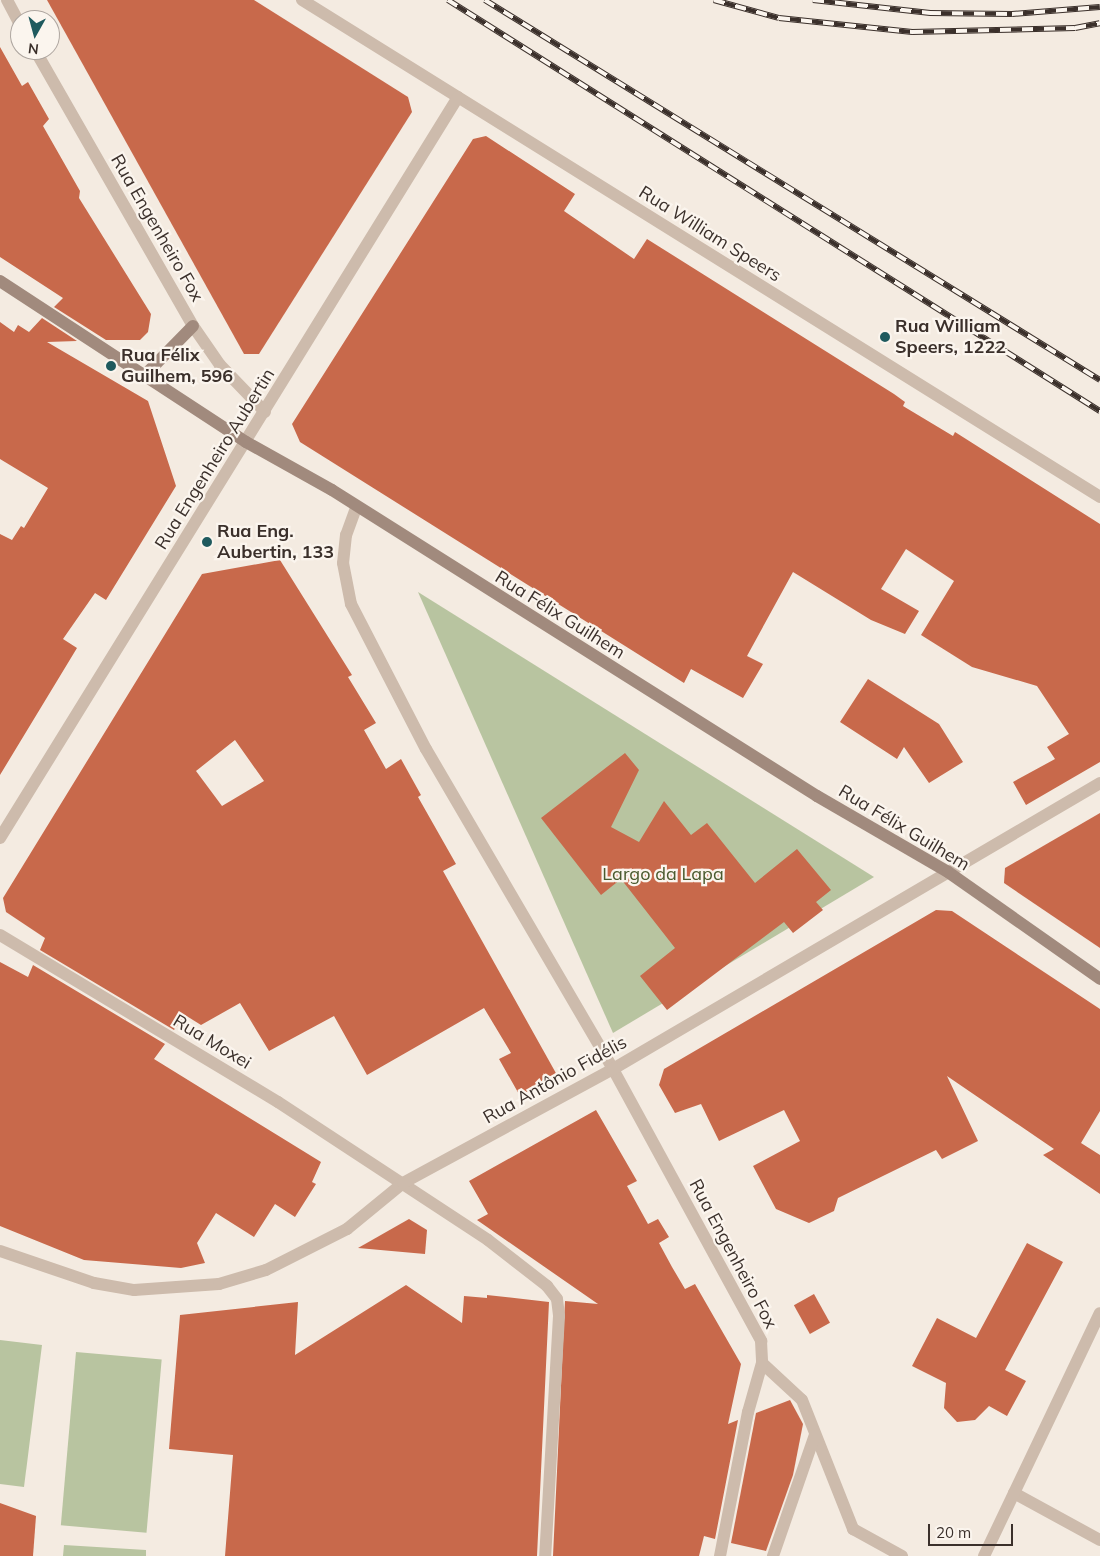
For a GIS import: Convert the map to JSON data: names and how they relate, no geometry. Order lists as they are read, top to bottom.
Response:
{
  "streets": {
    "street": [
      "Rua Engenheiro Fox",
      "Rua William Speers",
      "Rua Engenheiro Aubertin",
      "Rua Félix Guilhem",
      "Rua Moxei",
      "Rua Antônio Fidélis"
    ]
  },
  "crossings": [
    ["Rua Engenheiro Fox", "Rua Engenheiro Aubertin"],
    ["Rua Engenheiro Fox", "Rua Antônio Fidélis"],
    ["Rua William Speers", "Rua Engenheiro Aubertin"],
    ["Rua Engenheiro Aubertin", "Rua Félix Guilhem"],
    ["Rua Félix Guilhem", "Rua Antônio Fidélis"],
    ["Rua Moxei", "Rua Antônio Fidélis"]
  ],
  "parks": ["Largo da Lapa"],
  "places": ["Rua William Speers, 1222", "Rua Félix Guilhem, 596", "Rua Eng. Aubertin, 133"],
  "scale_bar": "20 m",
  "north": "bottom"
}
